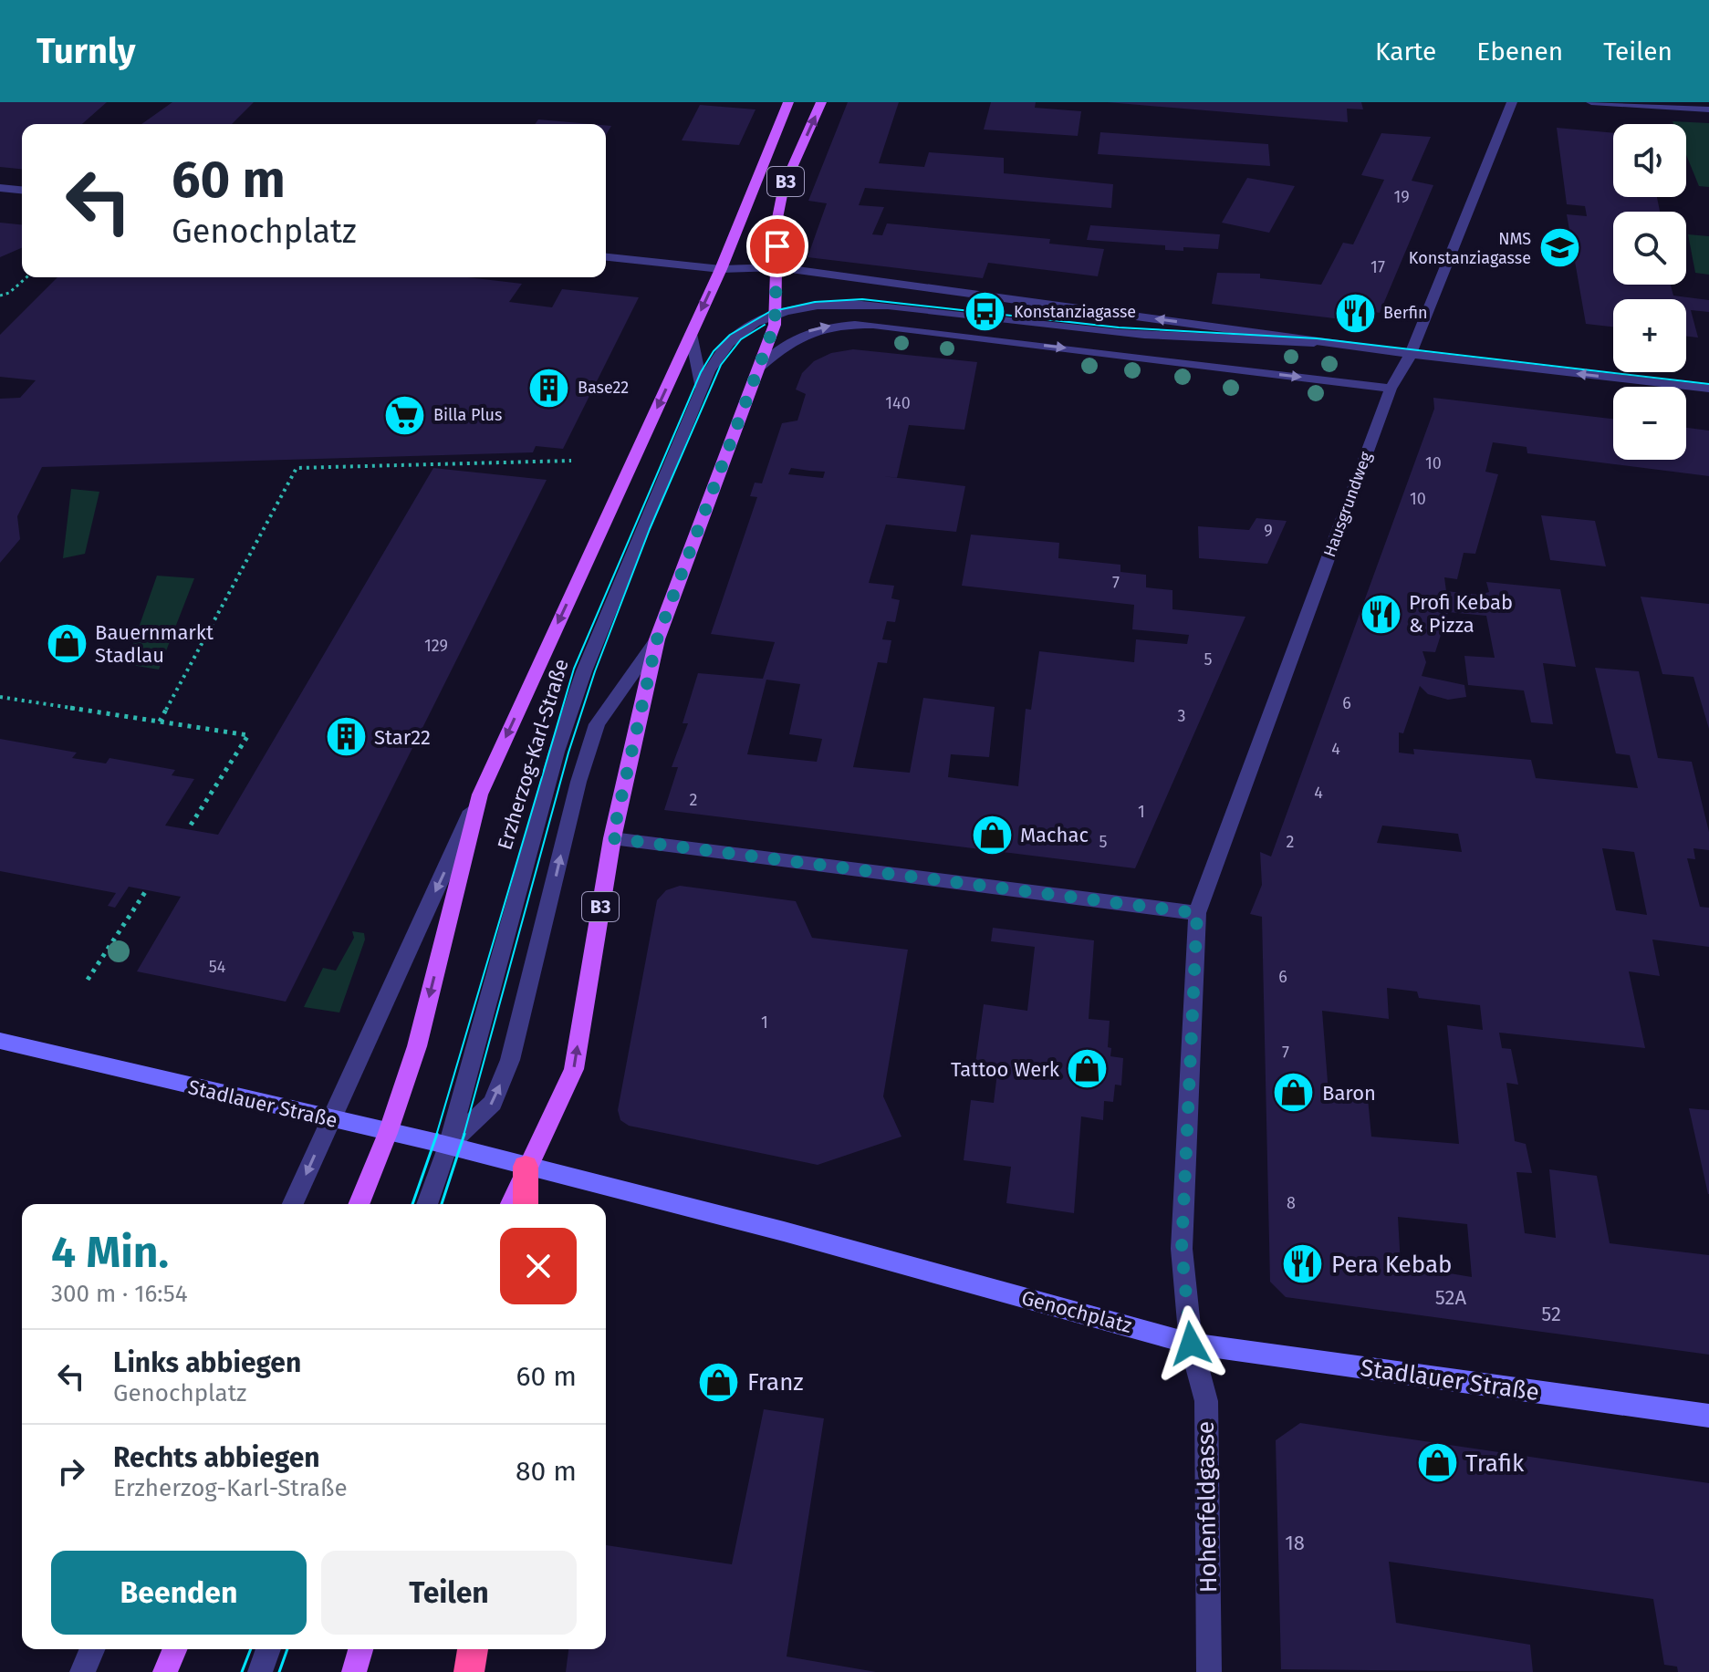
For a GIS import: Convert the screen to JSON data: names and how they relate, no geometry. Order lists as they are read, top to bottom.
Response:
{
  "streets": {
    "main road": ["B3", "Erzherzog-Karl-Straße"],
    "street": [
      "Hausgrundweg",
      "Stadlauer Straße",
      "Genochplatz",
      "Hohenfeldgasse"
    ]
  },
  "crossings": [
    ["Erzherzog-Karl-Straße", "Stadlauer Straße"],
    ["Erzherzog-Karl-Straße", "Genochplatz"],
    ["Stadlauer Straße", "Genochplatz"],
    ["Stadlauer Straße", "Hohenfeldgasse"],
    ["Genochplatz", "Hohenfeldgasse"]
  ],
  "places": {
    "school or university": ["NMS Konstanziagasse"],
    "bus stop": ["Konstanziagasse"],
    "restaurant": ["Berfin", "Profi Kebab & Pizza", "Pera Kebab"],
    "building": ["Base22", "Star22"],
    "supermarket": ["Billa Plus"],
    "shop": [
      "Bauernmarkt Stadlau",
      "Machac",
      "Tattoo Werk",
      "Baron",
      "Franz",
      "Trafik"
    ]
  },
  "house_numbers": [
    "19",
    "17",
    "140",
    "10",
    "10",
    "9",
    "7",
    "129",
    "5",
    "6",
    "3",
    "4",
    "4",
    "2",
    "1",
    "5",
    "2",
    "54",
    "6",
    "1",
    "7",
    "8",
    "52A",
    "52",
    "18"
  ],
  "page": {
    "header": "Turnly",
    "nav": ["Karte", "Ebenen", "Teilen"],
    "map_buttons": ["+", "−"],
    "turn": ["60 m", "Genochplatz"],
    "heading": ["4 Min.", "300 m · 16:54"],
    "list": [
      {
        "name": "Links abbiegen",
        "note": "Genochplatz",
        "value": "60 m"
      },
      {
        "name": "Rechts abbiegen",
        "note": "Erzherzog-Karl-Straße",
        "value": "80 m"
      }
    ],
    "buttons": ["Beenden", "Teilen"]
  }
}
